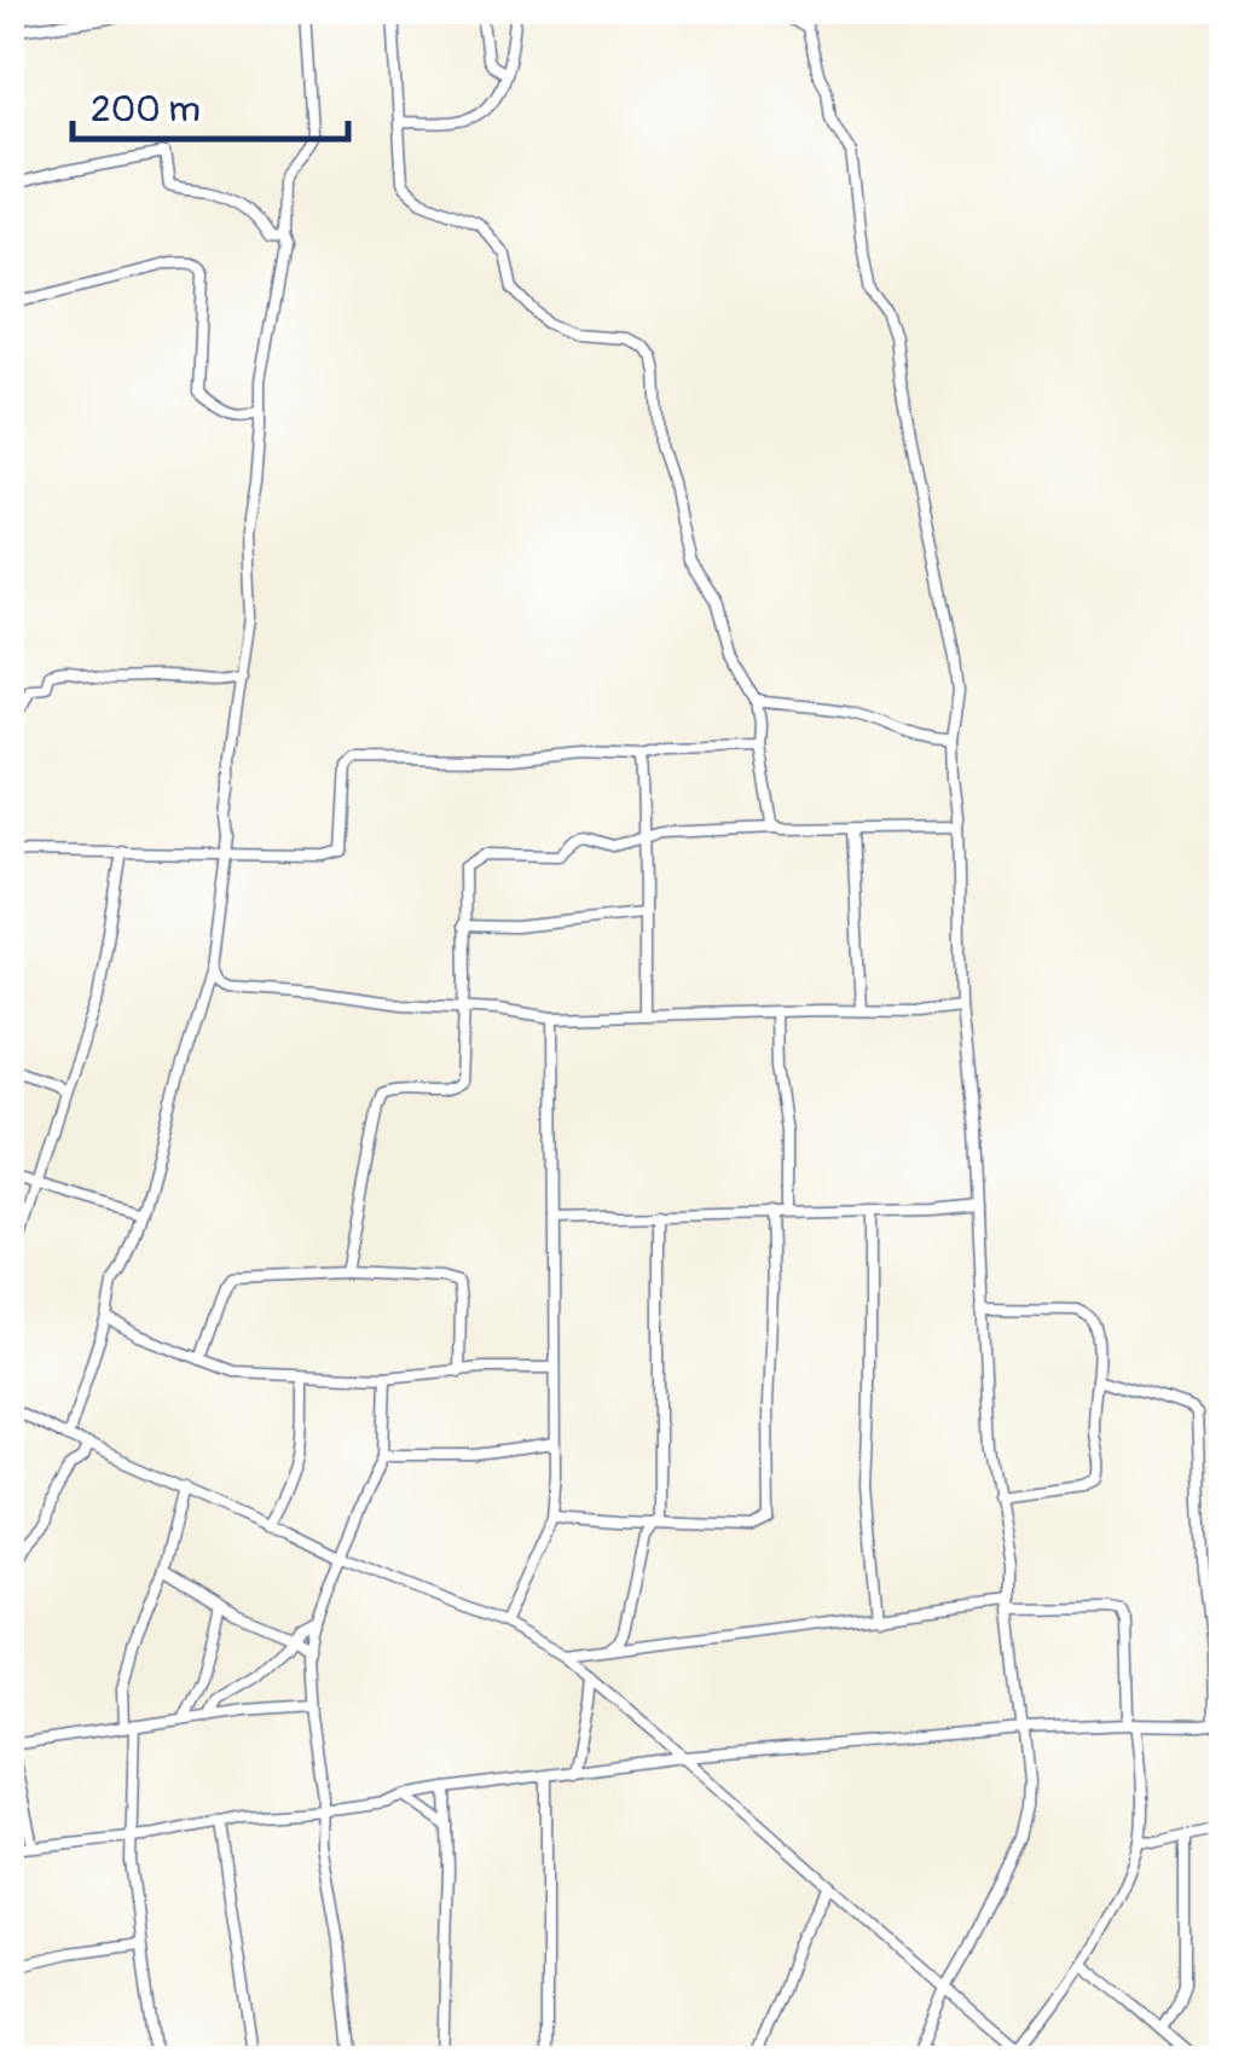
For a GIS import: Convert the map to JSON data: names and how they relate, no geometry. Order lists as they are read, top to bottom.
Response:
{
  "scale_bar": "200 m"
}
